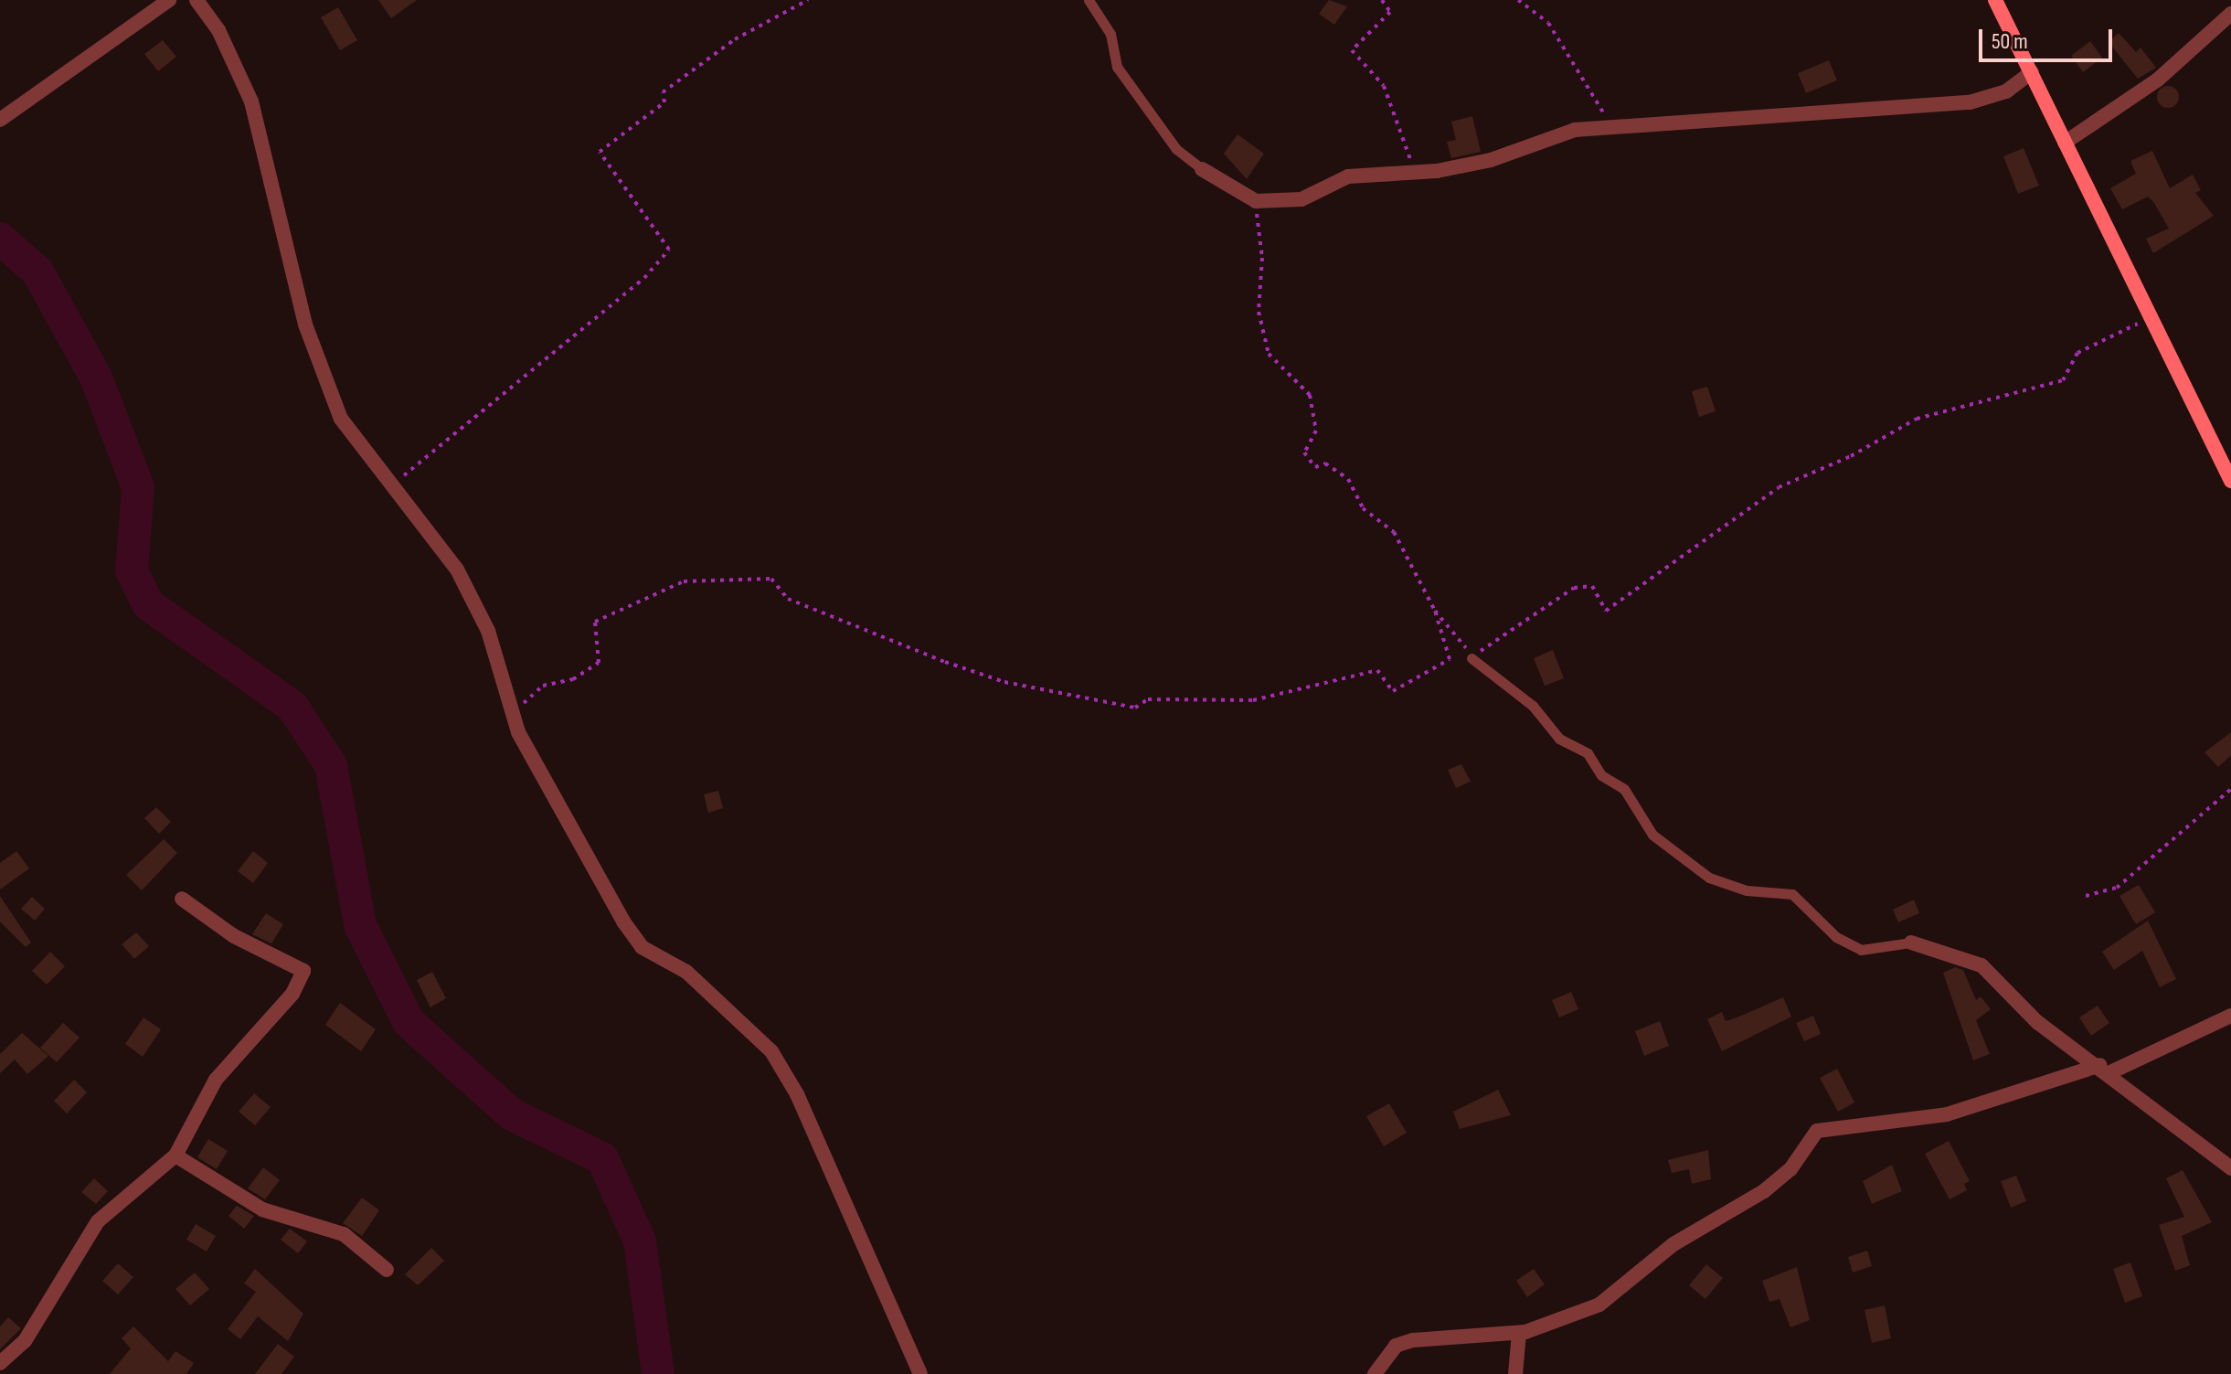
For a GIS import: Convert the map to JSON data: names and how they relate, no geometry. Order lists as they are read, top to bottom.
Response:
{
  "scale_bar": "50 m"
}
